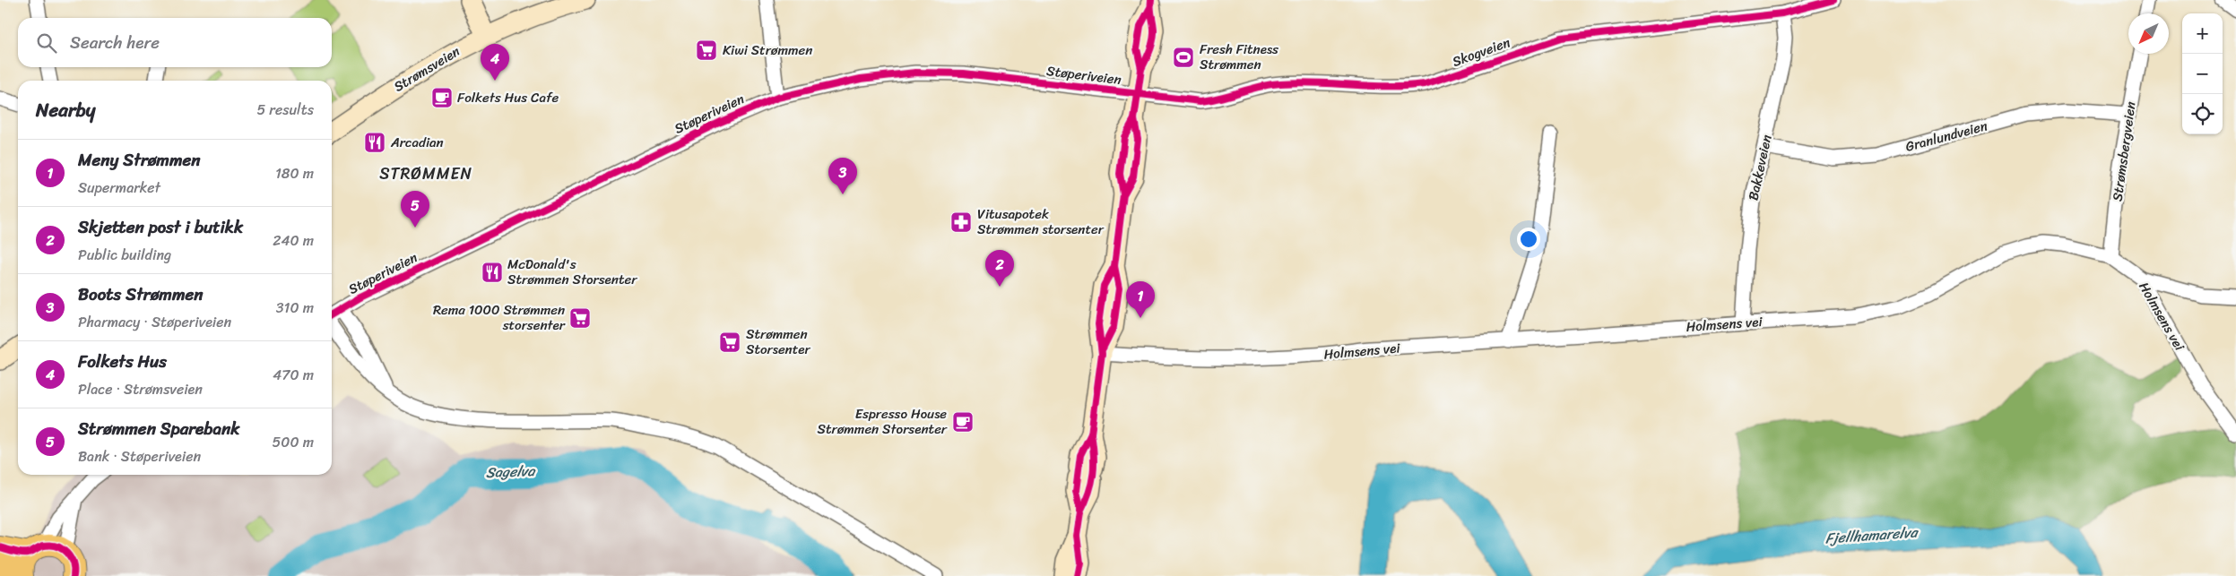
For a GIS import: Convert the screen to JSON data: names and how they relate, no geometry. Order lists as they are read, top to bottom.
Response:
{
  "streets": {
    "main road": ["Strømsveien"],
    "street": [
      "Skogveien",
      "Støperiveien",
      "Granlundveien",
      "Strømsbergveien",
      "Bakkeveien",
      "Holmsens vei"
    ]
  },
  "crossings": [
    ["Skogveien", "Støperiveien"],
    ["Skogveien", "Bakkeveien"],
    ["Granlundveien", "Strømsbergveien"],
    ["Granlundveien", "Bakkeveien"],
    ["Strømsbergveien", "Holmsens vei"],
    ["Bakkeveien", "Holmsens vei"]
  ],
  "districts": ["STRØMMEN"],
  "water": ["Sagelva", "Fjellhamarelva"],
  "places": {
    "supermarket": ["Kiwi Strømmen", "Rema 1000 Strømmen storsenter", "Strømmen Storsenter"],
    "sports": ["Fresh Fitness Strømmen"],
    "cafe": ["Folkets Hus Cafe", "Espresso House Strømmen Storsenter"],
    "restaurant": ["Arcadian", "McDonald's Strømmen Storsenter"],
    "pharmacy": ["Vitusapotek Strømmen storsenter"]
  },
  "north": "bottom left",
  "page": {
    "map_buttons": ["+", "−"],
    "search": "Search here",
    "pins": [
      "4",
      "3",
      "5",
      "2",
      "1"
    ],
    "heading": ["Nearby", "5 results"],
    "list": [
      {
        "mark": "1",
        "name": "Meny Strømmen",
        "note": "Supermarket",
        "value": "180 m"
      },
      {
        "mark": "2",
        "name": "Skjetten post i butikk",
        "note": "Public building",
        "value": "240 m"
      },
      {
        "mark": "3",
        "name": "Boots Strømmen",
        "note": "Pharmacy · Støperiveien",
        "value": "310 m"
      },
      {
        "mark": "4",
        "name": "Folkets Hus",
        "note": "Place · Strømsveien",
        "value": "470 m"
      },
      {
        "mark": "5",
        "name": "Strømmen Sparebank",
        "note": "Bank · Støperiveien",
        "value": "500 m"
      }
    ]
  }
}
